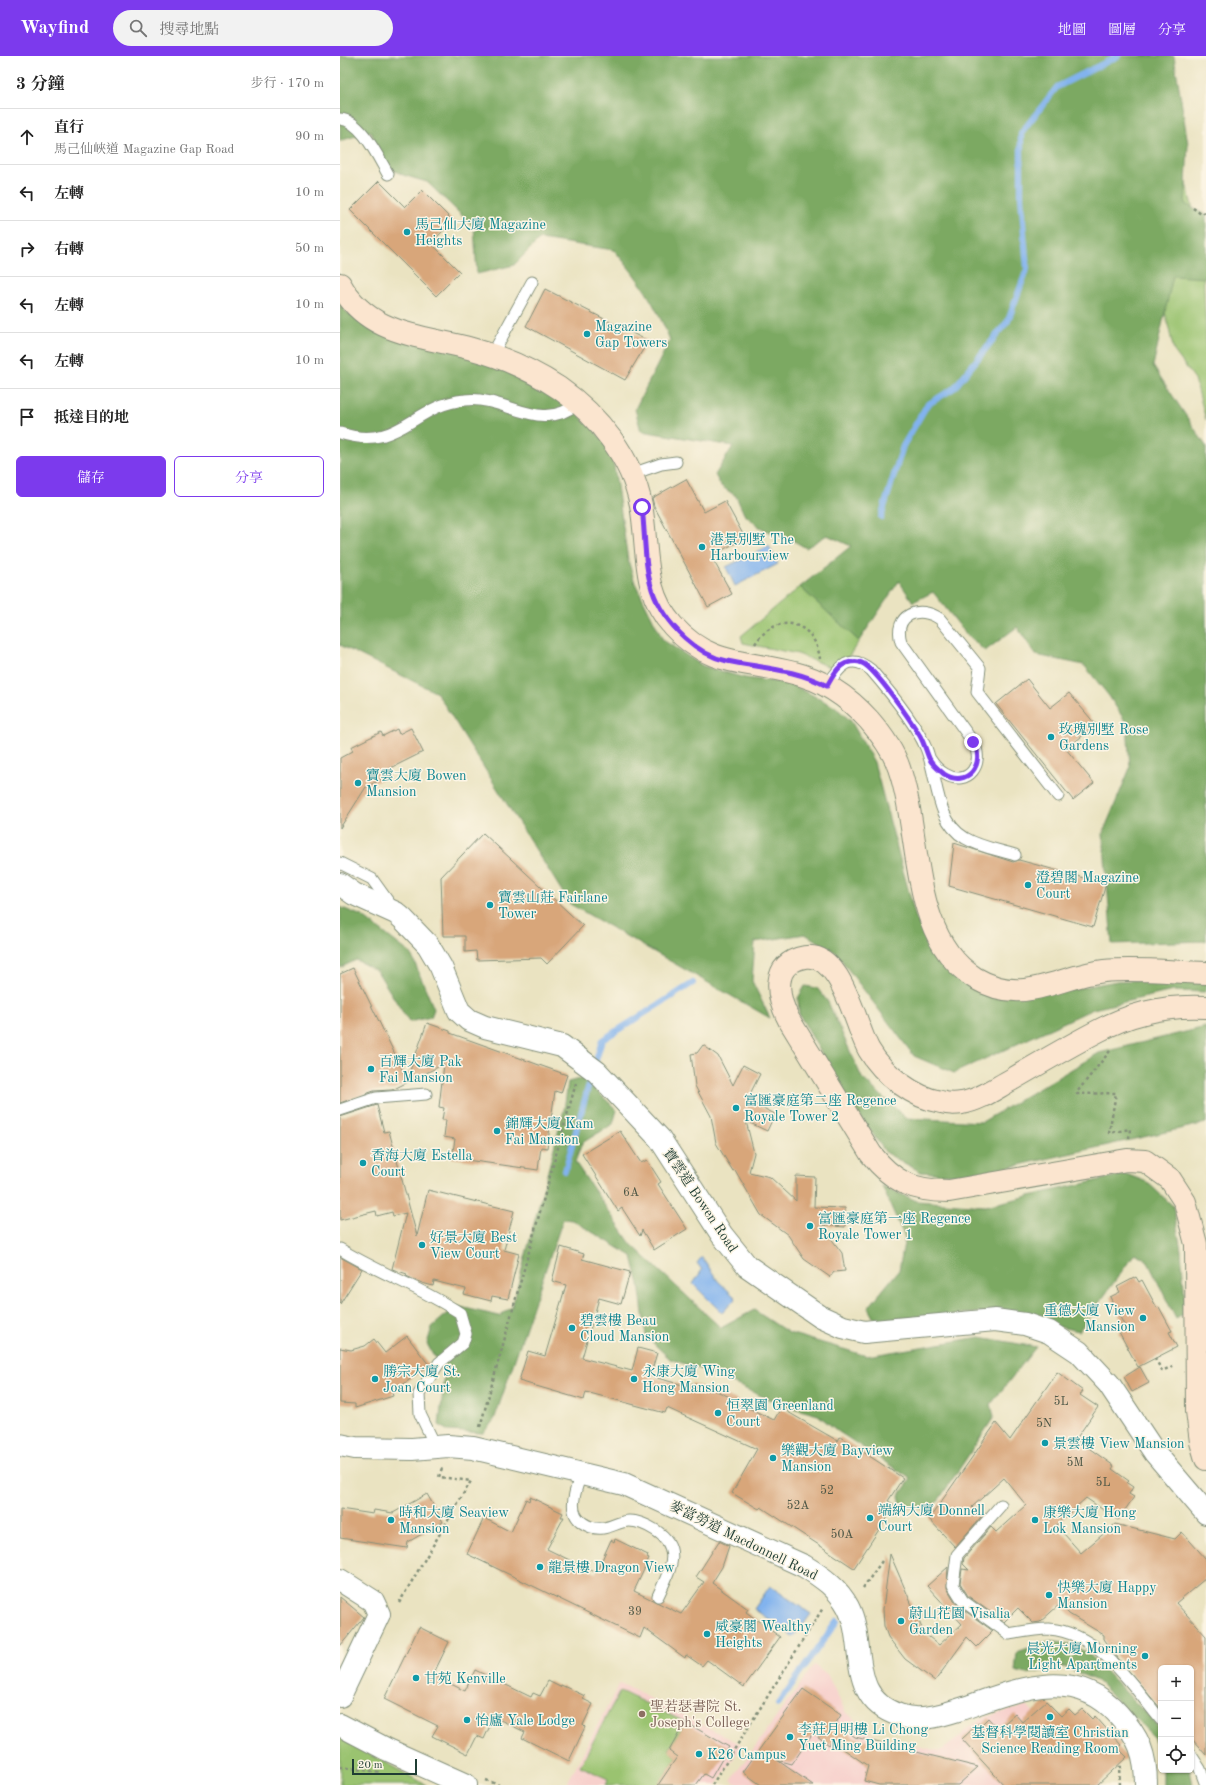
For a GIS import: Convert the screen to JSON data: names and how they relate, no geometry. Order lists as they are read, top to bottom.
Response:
{
  "streets": {
    "street": ["寶雲道 Bowen Road", "麥當勞道 Macdonnell Road"]
  },
  "places": [
    "馬己仙大廈 Magazine Heights",
    "Magazine Gap Towers",
    "港景別墅 The Harbourview",
    "玫瑰別墅 Rose Gardens",
    "寶雲大廈 Bowen Mansion",
    "澄碧閣 Magazine Court",
    "寶雲山莊 Fairlane Tower",
    "百輝大廈 Pak Fai Mansion",
    "富匯豪庭第二座 Regence Royale Tower 2",
    "錦輝大廈 Kam Fai Mansion",
    "香海大廈 Estella Court",
    "富匯豪庭第一座 Regence Royale Tower 1",
    "好景大廈 Best View Court",
    "重德大廈 View Mansion",
    "碧雲樓 Beau Cloud Mansion",
    "勝宗大廈 St. Joan Court",
    "永康大廈 Wing Hong Mansion",
    "恒翠園 Greenland Court",
    "景雲樓 View Mansion",
    "樂觀大廈 Bayview Mansion",
    "端納大廈 Donnell Court",
    "時和大廈 Seaview Mansion",
    "康樂大廈 Hong Lok Mansion",
    "龍景樓 Dragon View",
    "快樂大廈 Happy Mansion",
    "蔚山花園 Visalia Garden",
    "威豪閣 Wealthy Heights",
    "晨光大廈 Morning Light Apartments",
    "甘苑 Kenville",
    "聖若瑟書院 St. Joseph's College",
    "基督科學閱讀室 Christian Science Reading Room",
    "怡廬 Yale Lodge",
    "李莊月明樓 Li Chong Yuet Ming Building",
    "K26 Campus"
  ],
  "house_numbers": [
    "6A",
    "5L",
    "5N",
    "5M",
    "5L",
    "52",
    "52A",
    "50A",
    "39"
  ],
  "scale_bar": "20 m",
  "page": {
    "header": "Wayfind",
    "search": "搜尋地點",
    "nav": ["地圖", "圖層", "分享"],
    "heading": ["3 分鐘", "步行 · 170 m"],
    "list": [
      ["直行", "馬己仙峽道 Magazine Gap Road", "90 m"],
      ["左轉", "10 m"],
      ["右轉", "50 m"],
      ["左轉", "10 m"],
      ["左轉", "10 m"],
      "抵達目的地"
    ],
    "buttons": ["儲存", "分享"],
    "map_buttons": ["+", "−"],
    "scale": "20 m"
  }
}
